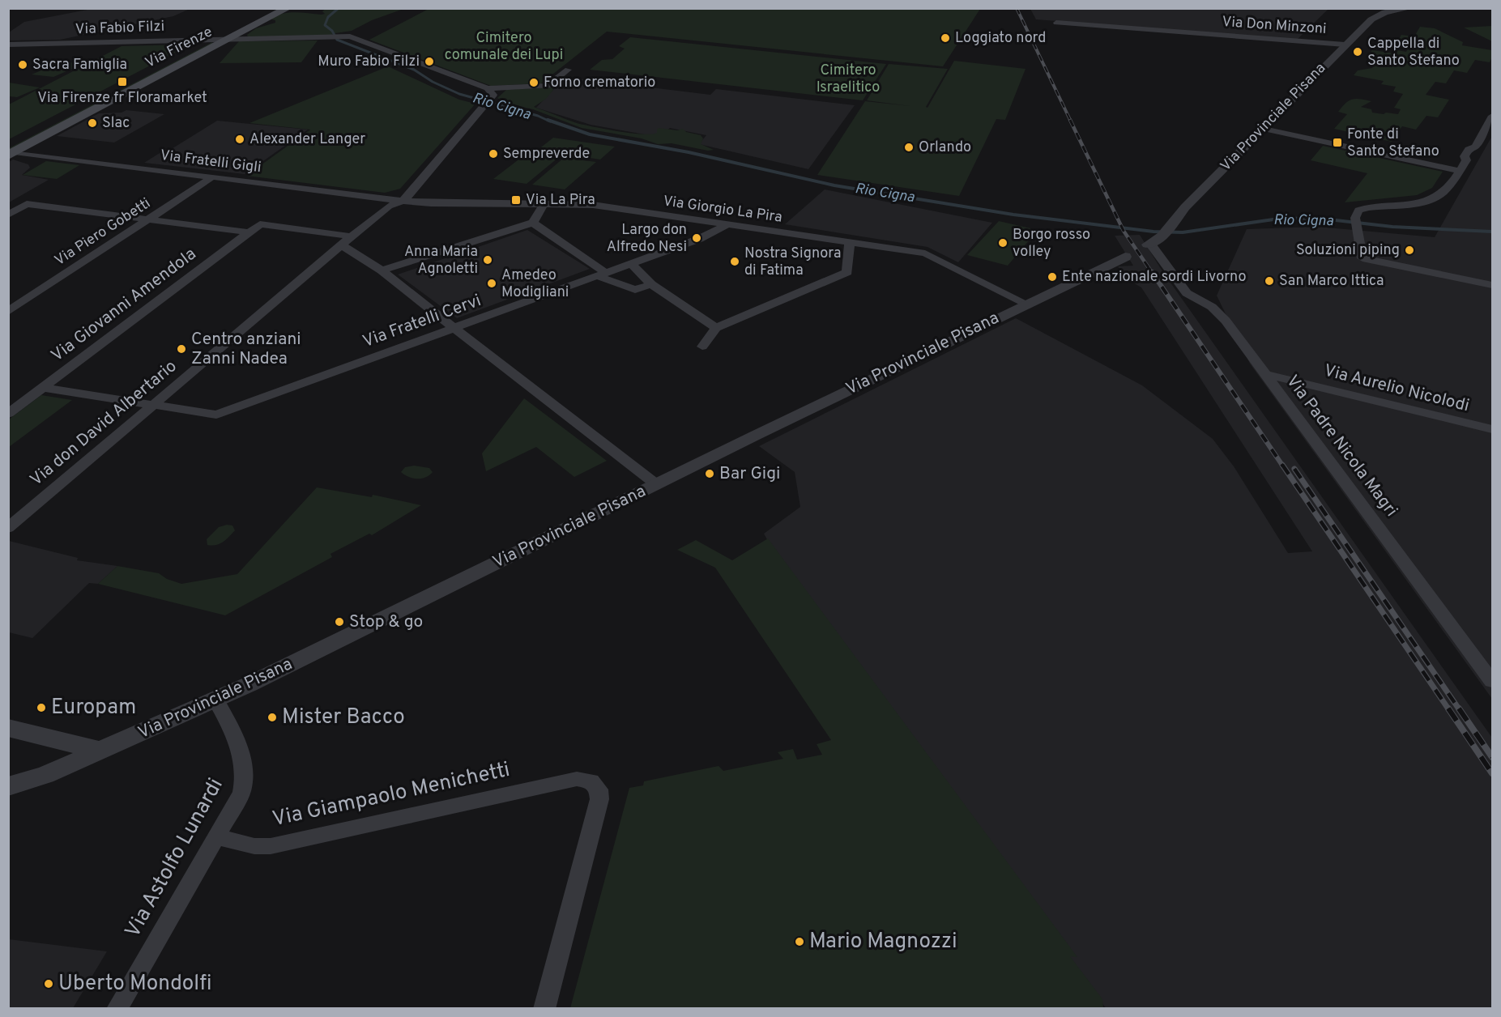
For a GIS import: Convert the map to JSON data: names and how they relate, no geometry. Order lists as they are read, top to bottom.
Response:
{
  "streets": {
    "main road": ["Via Firenze"],
    "street": [
      "Via Don Minzoni",
      "Via Fabio Filzi",
      "Via Provinciale Pisana",
      "Via Fratelli Gigli",
      "Via Giorgio La Pira",
      "Via Piero Gobetti",
      "Via Giovanni Amendola",
      "Via Fratelli Cervi",
      "Via Aurelio Nicolodi",
      "Via don David Albertario",
      "Via Padre Nicola Magri",
      "Via Giampaolo Menichetti",
      "Via Astolfo Lunardi"
    ]
  },
  "crossings": [
    ["Via Don Minzoni", "Via Provinciale Pisana"],
    ["Via Fabio Filzi", "Via Firenze"],
    ["Via Firenze", "Via Fratelli Gigli"],
    ["Via Provinciale Pisana", "Via Giorgio La Pira"],
    ["Via Provinciale Pisana", "Via Padre Nicola Magri"],
    ["Via Provinciale Pisana", "Via Astolfo Lunardi"],
    ["Via Fratelli Gigli", "Via Giorgio La Pira"],
    ["Via Fratelli Gigli", "Via Piero Gobetti"],
    ["Via Fratelli Gigli", "Via don David Albertario"],
    ["Via Giorgio La Pira", "Via Fratelli Cervi"],
    ["Via Giorgio La Pira", "Via don David Albertario"],
    ["Via Giovanni Amendola", "Via don David Albertario"],
    ["Via Fratelli Cervi", "Via don David Albertario"],
    ["Via Aurelio Nicolodi", "Via Padre Nicola Magri"],
    ["Via Giampaolo Menichetti", "Via Astolfo Lunardi"]
  ],
  "water": ["Rio Cigna"],
  "parks": ["Cimitero comunale dei Lupi", "Cimitero Israelitico"],
  "places": {
    "other": [
      "Loggiato nord",
      "Cappella di Santo Stefano",
      "Muro Fabio Filzi",
      "Sacra Famiglia",
      "Forno crematorio",
      "Slac",
      "Alexander Langer",
      "Orlando",
      "Sempreverde",
      "Largo don Alfredo Nesi",
      "Borgo rosso volley",
      "Soluzioni piping",
      "Anna Maria Agnoletti",
      "Nostra Signora di Fatima",
      "Ente nazionale sordi Livorno",
      "San Marco Ittica",
      "Amedeo Modigliani",
      "Centro anziani Zanni Nadea",
      "Bar Gigi",
      "Stop & go",
      "Europam",
      "Mister Bacco",
      "Mario Magnozzi",
      "Uberto Mondolfi"
    ],
    "transit": ["Via Firenze fr Floramarket", "Fonte di Santo Stefano", "Via La Pira"]
  }
}
